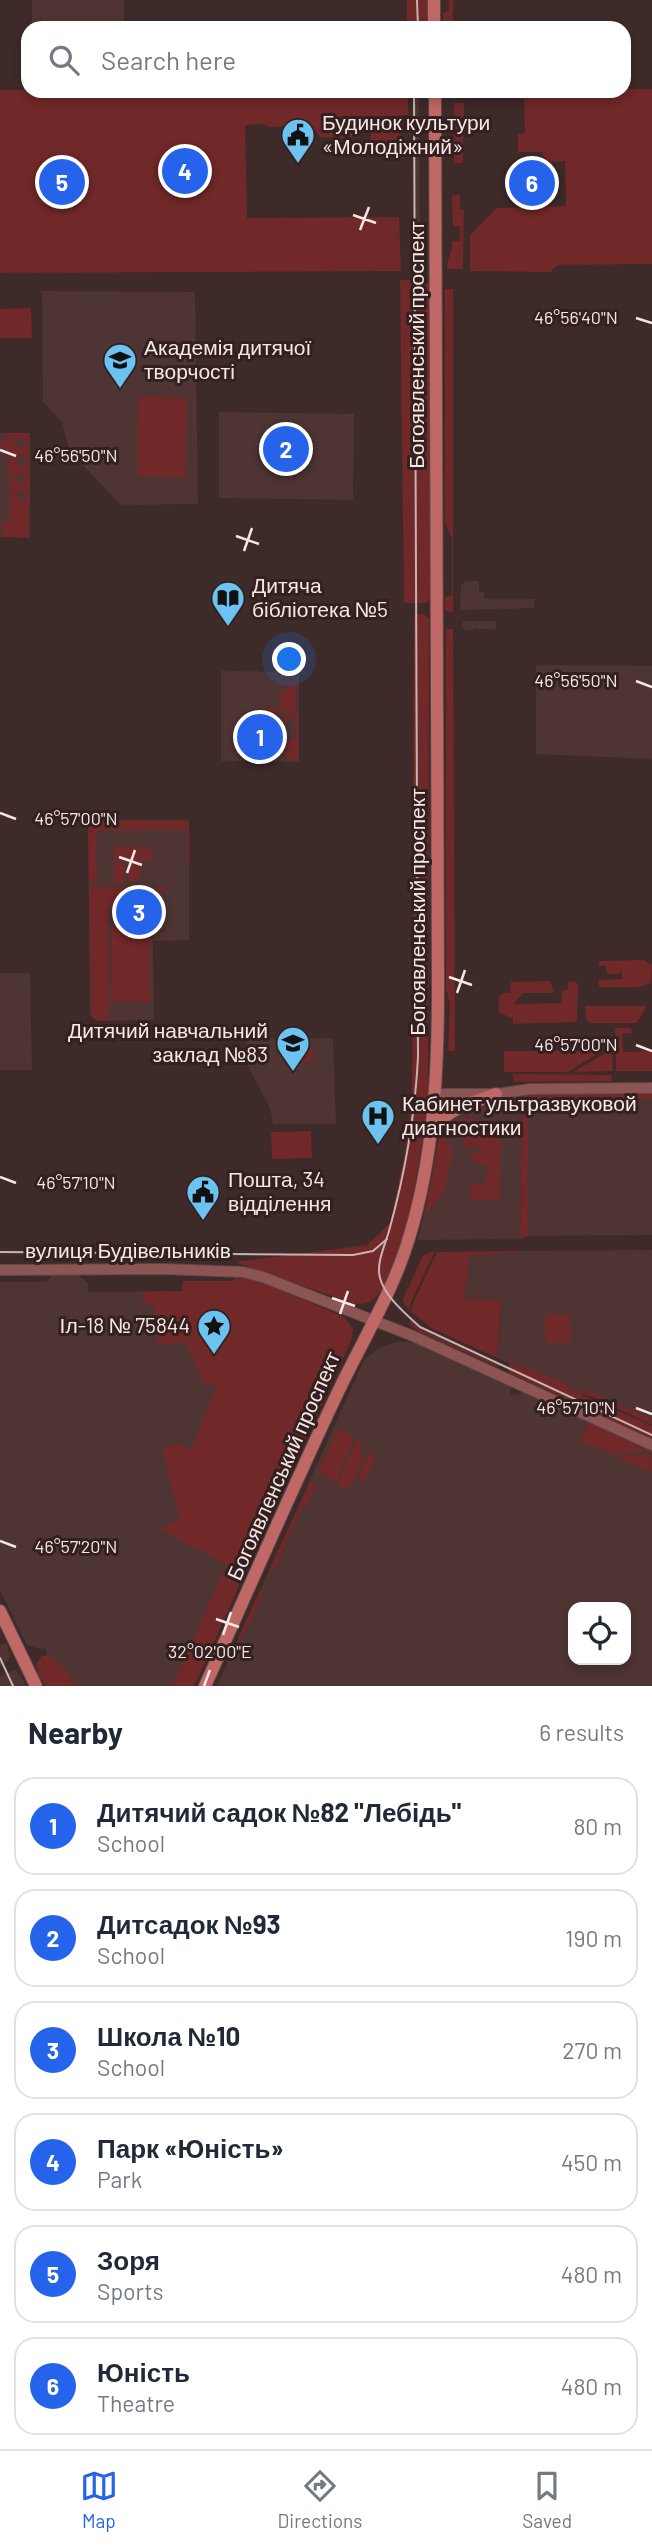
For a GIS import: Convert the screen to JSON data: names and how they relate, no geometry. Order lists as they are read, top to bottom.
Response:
{
  "streets": {
    "main road": ["Богоявленський проспект"],
    "street": ["вулиця Будівельників"]
  },
  "crossings": [
    ["Богоявленський проспект", "вулиця Будівельників"]
  ],
  "places": {
    "public building": ["Будинок культури «Молодіжний»", "Пошта, 34 відділення"],
    "school or university": ["Академія дитячої творчості", "Дитячий навчальний заклад №83"],
    "library": ["Дитяча бібліотека №5"],
    "hospital": ["Кабинет ультразвуковой диагностики"],
    "place": ["Іл-18 № 75844"]
  },
  "page": {
    "search": "Search here",
    "pins": [
      "4",
      "5",
      "6",
      "2",
      "1",
      "3"
    ],
    "heading": ["Nearby", "6 results"],
    "list": [
      {
        "mark": "1",
        "name": "Дитячий садок №82 \"Лебідь\"",
        "note": "School",
        "value": "80 m"
      },
      {
        "mark": "2",
        "name": "Дитсадок №93",
        "note": "School",
        "value": "190 m"
      },
      {
        "mark": "3",
        "name": "Школа №10",
        "note": "School",
        "value": "270 m"
      },
      {
        "mark": "4",
        "name": "Парк «Юність»",
        "note": "Park",
        "value": "450 m"
      },
      {
        "mark": "5",
        "name": "Зоря",
        "note": "Sports",
        "value": "480 m"
      },
      {
        "mark": "6",
        "name": "Юність",
        "note": "Theatre",
        "value": "480 m"
      }
    ],
    "nav": ["Map", "Directions", "Saved"]
  },
  "coordinates": [
    "46°56'40\"N",
    "46°56'50\"N",
    "46°57'00\"N",
    "46°57'10\"N",
    "46°57'20\"N",
    "32°02'00\"E"
  ]
}
